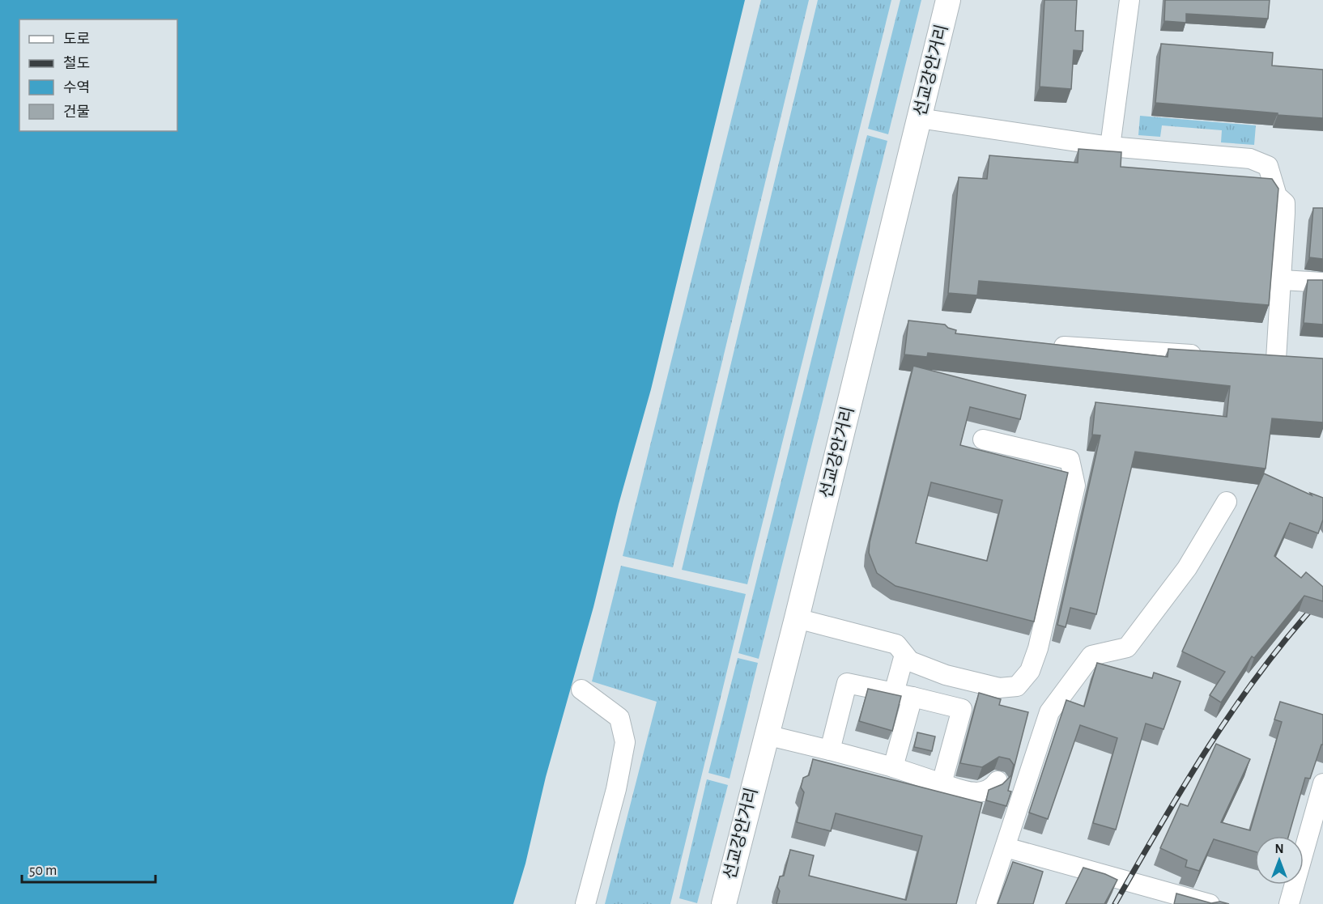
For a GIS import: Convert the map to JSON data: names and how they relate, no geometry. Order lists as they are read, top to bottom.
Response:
{
  "streets": {
    "main road": ["선교강안거리"]
  },
  "legend": [
    "도로",
    "철도",
    "수역",
    "건물"
  ],
  "scale_bar": "50 m",
  "north": "top"
}
